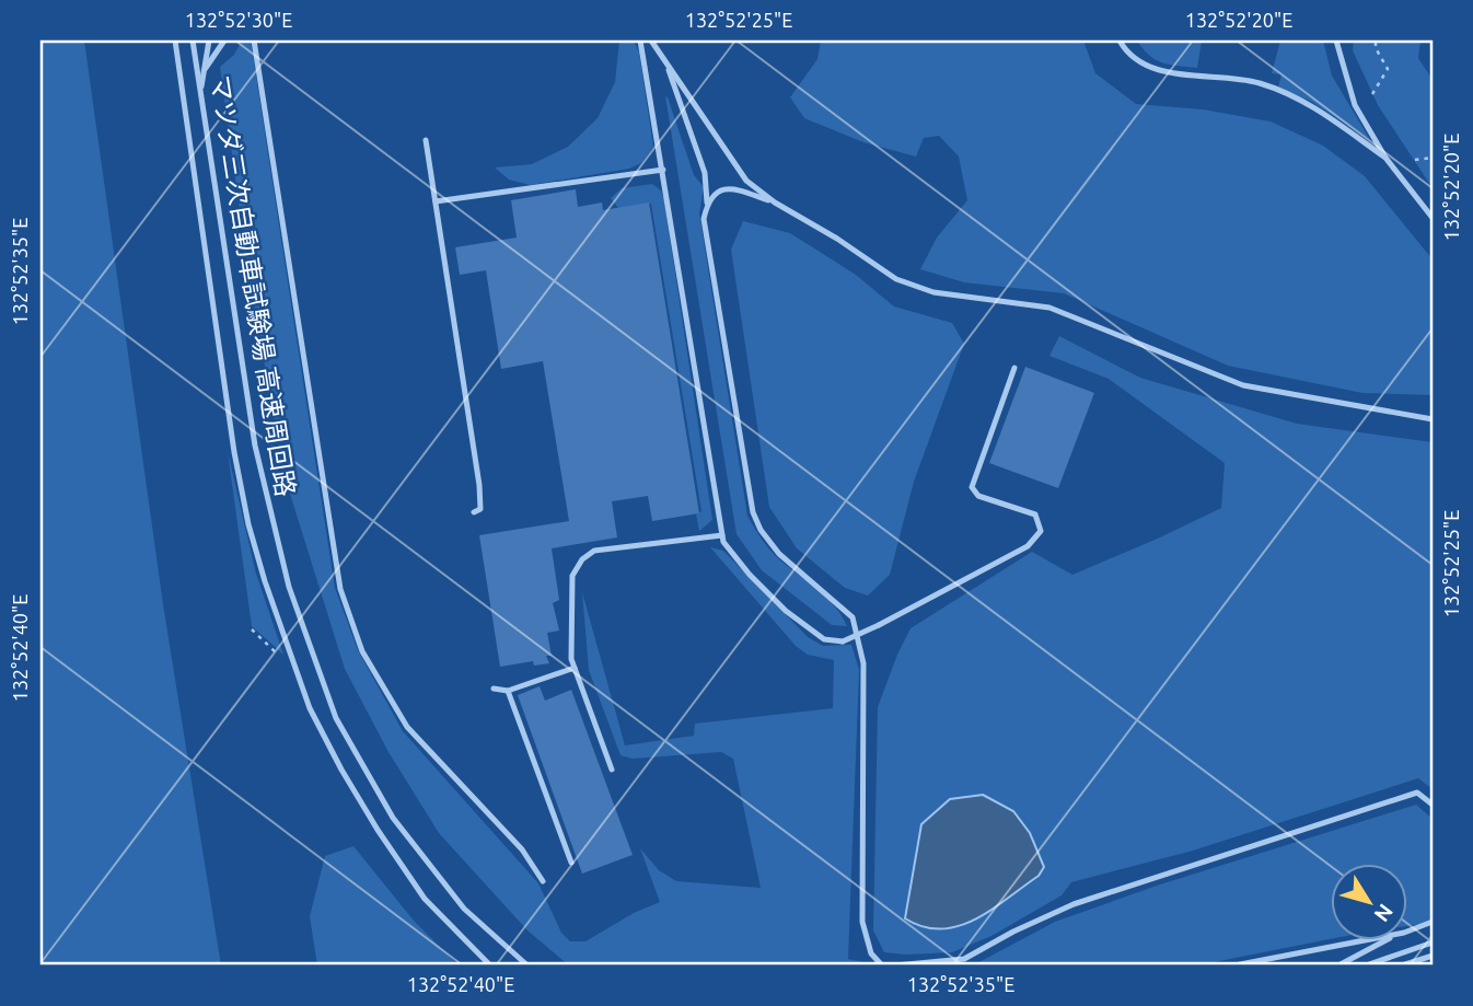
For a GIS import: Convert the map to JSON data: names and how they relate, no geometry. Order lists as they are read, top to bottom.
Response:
{
  "streets": {
    "lane": ["マツダ三次自動車試験場 高速周回路"]
  },
  "north": "bottom right",
  "coordinates": [
    "132°52'30\"E",
    "132°52'25\"E",
    "132°52'20\"E",
    "132°52'35\"E",
    "132°52'40\"E"
  ]
}
